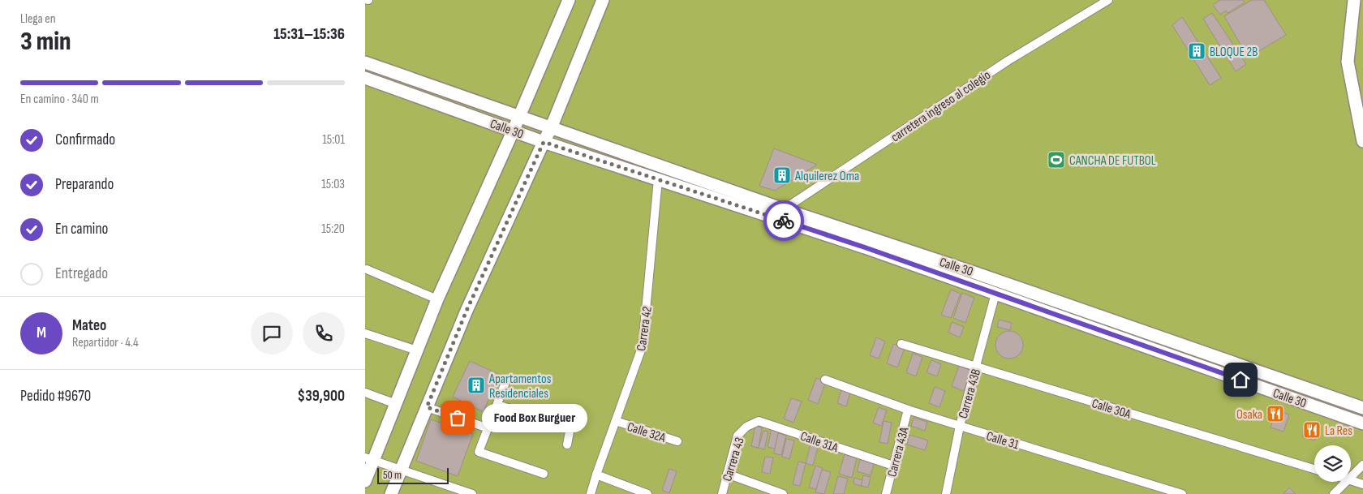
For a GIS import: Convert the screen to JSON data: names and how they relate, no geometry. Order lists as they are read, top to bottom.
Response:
{
  "streets": {
    "main road": ["Calle 30"],
    "street": [
      "carretera ingreso al colegio",
      "Carrera 42",
      "Carrera 43B",
      "Calle 30A",
      "Calle 32A",
      "Calle 31",
      "Calle 31A",
      "Carrera 43A",
      "Carrera 43"
    ]
  },
  "crossings": [
    ["carretera ingreso al colegio", "Calle 30"],
    ["Calle 30", "Carrera 42"],
    ["Calle 30", "Carrera 43B"],
    ["Carrera 42", "Calle 32A"],
    ["Carrera 43B", "Calle 30A"],
    ["Carrera 43B", "Calle 31"],
    ["Calle 31", "Carrera 43A"],
    ["Calle 31A", "Carrera 43A"],
    ["Calle 31A", "Carrera 43"]
  ],
  "places": {
    "building": ["BLOQUE 2B", "Alquilerez Oma", "Apartamentos Residenciales"],
    "sports": ["CANCHA DE FUTBOL"],
    "restaurant": ["Osaka", "La Res"],
    "other": ["Food Box Burguer"]
  },
  "scale_bar": "50 m",
  "page": {
    "heading": ["3 min", "Llega en", "15:31–15:36"],
    "panel": [
      "Mateo",
      "Repartidor · 4.4",
      "Pedido #9670",
      "$39,900"
    ],
    "bar": "En camino · 340 m",
    "list": [
      ["Confirmado", "15:01"],
      ["Preparando", "15:03"],
      ["En camino", "15:20"],
      "Entregado"
    ],
    "round": "M",
    "bubble": "Food Box Burguer",
    "scale": "50 m"
  }
}
